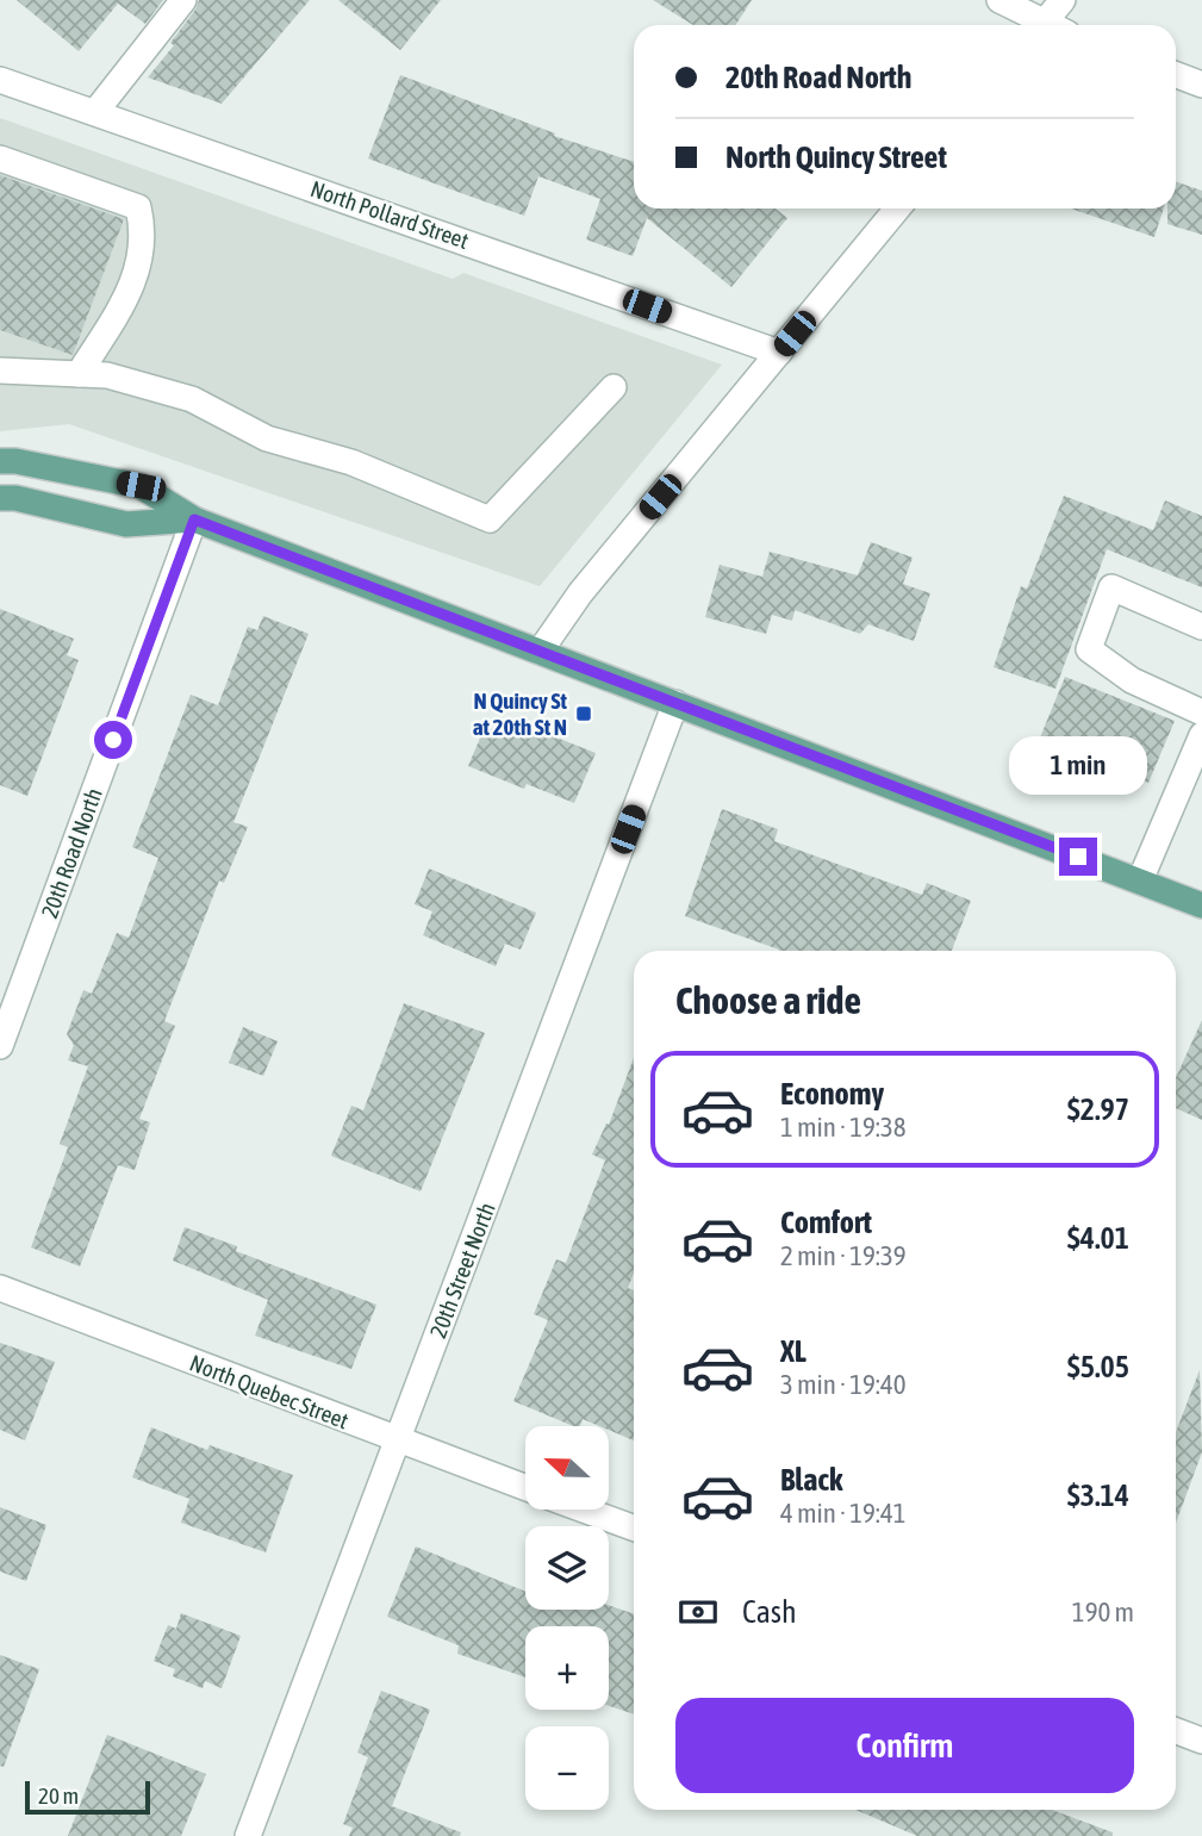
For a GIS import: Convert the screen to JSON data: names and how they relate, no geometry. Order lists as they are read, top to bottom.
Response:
{
  "streets": {
    "street": [
      "North Pollard Street",
      "20th Road North",
      "20th Street North",
      "North Quebec Street"
    ]
  },
  "crossings": [
    ["20th Street North", "North Quebec Street"]
  ],
  "places": {
    "transit": ["N Quincy St at 20th St N"]
  },
  "scale_bar": "20 m",
  "north": "left",
  "page": {
    "banner": ["20th Road North", "North Quincy Street"],
    "bubble": "1 min",
    "heading": "Choose a ride",
    "list": [
      {
        "name": "Economy",
        "note": "1 min · 19:38",
        "value": "$2.97"
      },
      {
        "name": "Comfort",
        "note": "2 min · 19:39",
        "value": "$4.01"
      },
      {
        "name": "XL",
        "note": "3 min · 19:40",
        "value": "$5.05"
      },
      {
        "name": "Black",
        "note": "4 min · 19:41",
        "value": "$3.14"
      }
    ],
    "map_buttons": ["+", "−"],
    "pay": ["Cash", "190 m"],
    "buttons": "Confirm",
    "scale": "20 m"
  }
}
